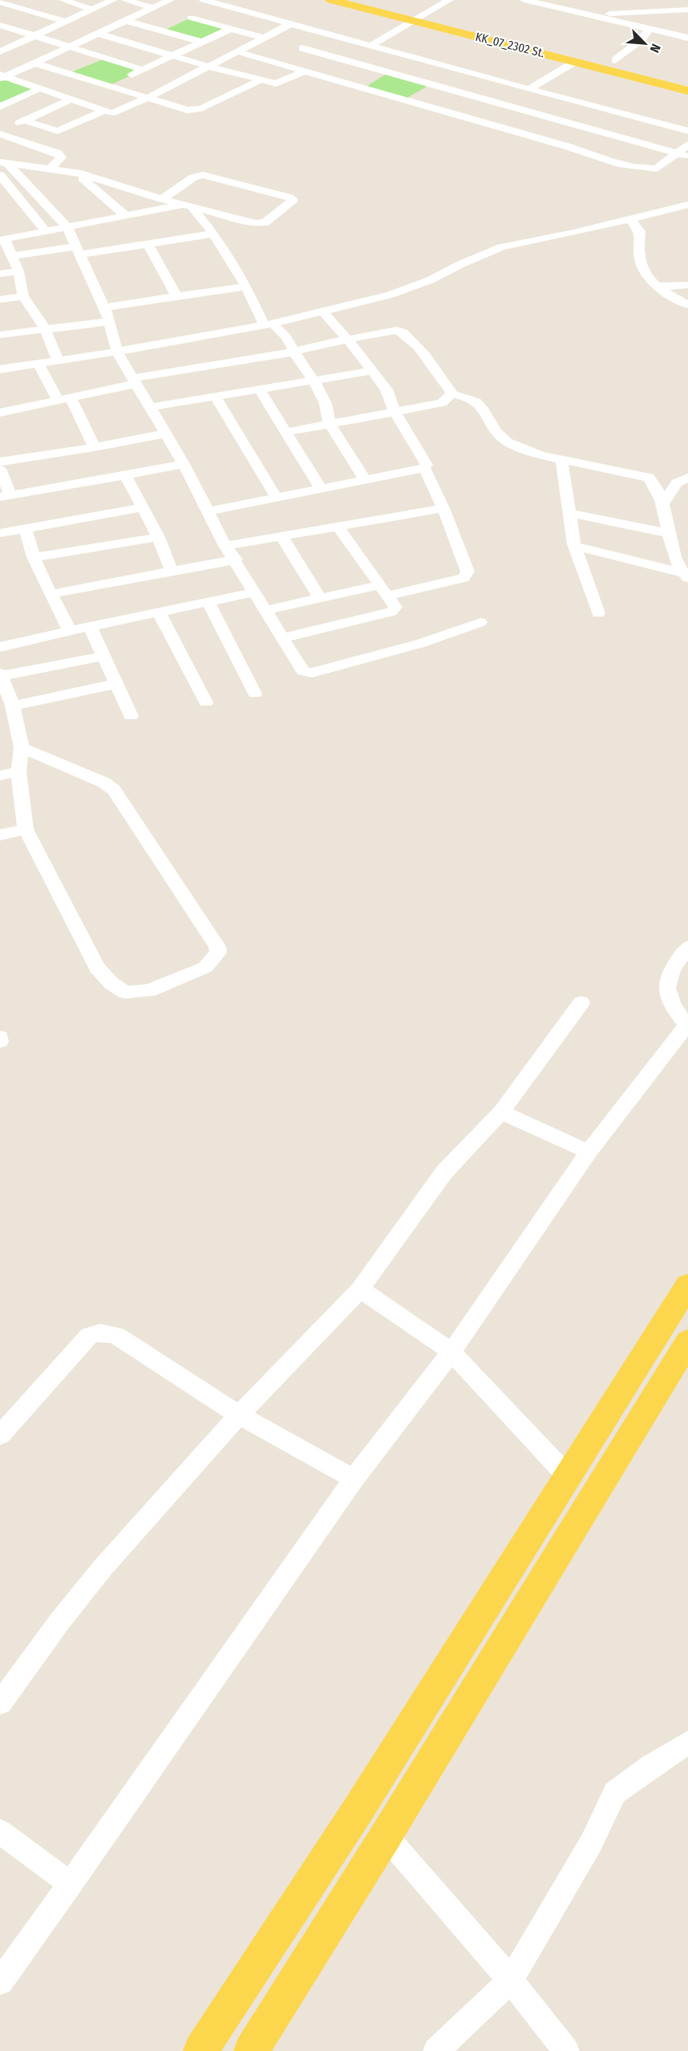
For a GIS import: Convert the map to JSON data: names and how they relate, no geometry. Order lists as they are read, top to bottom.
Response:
{
  "streets": {
    "main road": ["KK_07_2302 St."]
  },
  "north": "bottom right"
}
